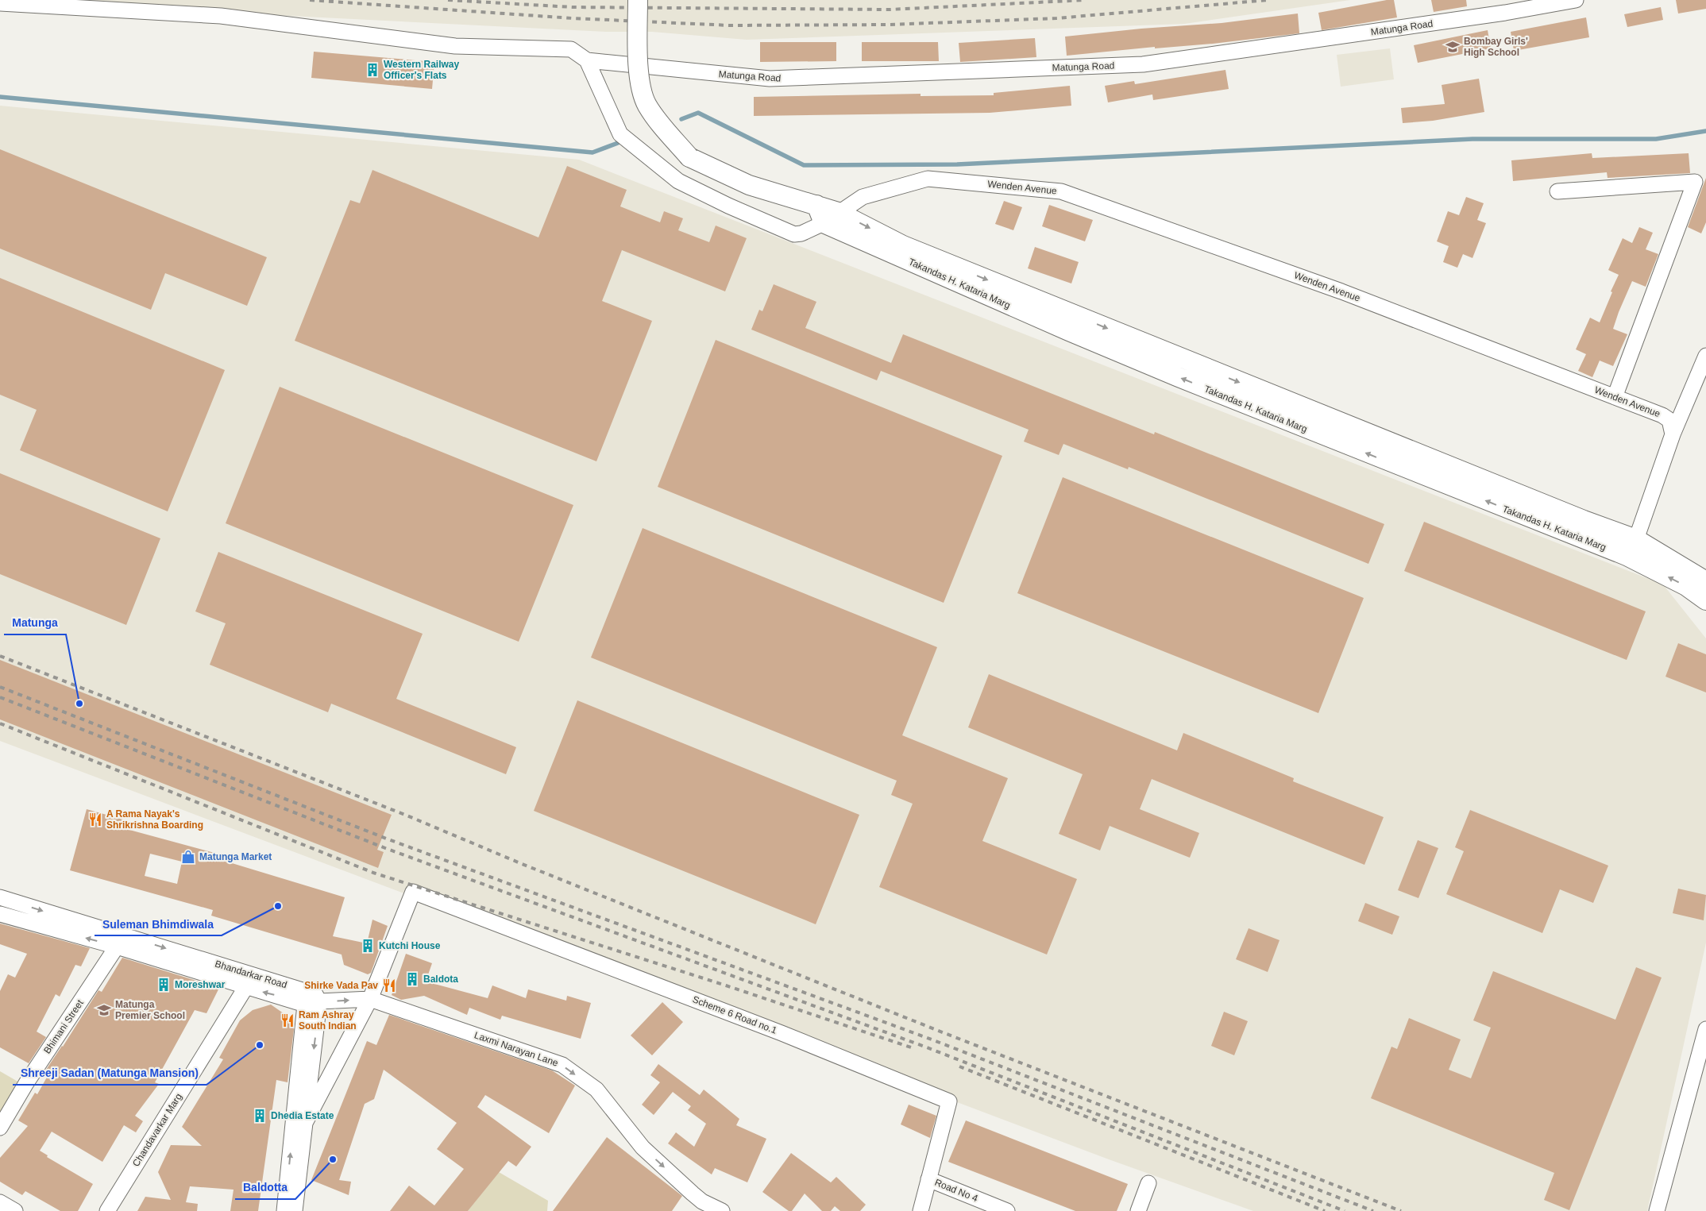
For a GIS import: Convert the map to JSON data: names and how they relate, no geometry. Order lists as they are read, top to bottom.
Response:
{
  "streets": {
    "main road": ["Takandas H. Kataria Marg"],
    "street": [
      "Matunga Road",
      "Wenden Avenue",
      "Bhandarkar Road",
      "Scheme 6 Road no.1",
      "Bhimani Street",
      "Laxmi Narayan Lane",
      "Chandavarkar Marg",
      "Road No 4"
    ]
  },
  "crossings": [
    ["Matunga Road", "Wenden Avenue"],
    ["Wenden Avenue", "Takandas H. Kataria Marg"],
    ["Bhandarkar Road", "Laxmi Narayan Lane"],
    ["Scheme 6 Road no.1", "Laxmi Narayan Lane"],
    ["Scheme 6 Road no.1", "Road No 4"],
    ["Bhimani Street", "Laxmi Narayan Lane"],
    ["Laxmi Narayan Lane", "Chandavarkar Marg"]
  ],
  "one_way": ["Bhandarkar Road"],
  "places": {
    "school or university": ["Bombay Girls' High School", "Matunga Premier School"],
    "building": [
      "Western Railway Officer's Flats",
      "Kutchi House",
      "Baldota",
      "Moreshwar",
      "Dhedia Estate"
    ],
    "other": [
      "Matunga",
      "Suleman Bhimdiwala",
      "Shreeji Sadan (Matunga Mansion)",
      "Baldotta"
    ],
    "restaurant": ["A Rama Nayak's Shrikrishna Boarding", "Shirke Vada Pav", "Ram Ashray South Indian"],
    "shop": ["Matunga Market"]
  }
}
